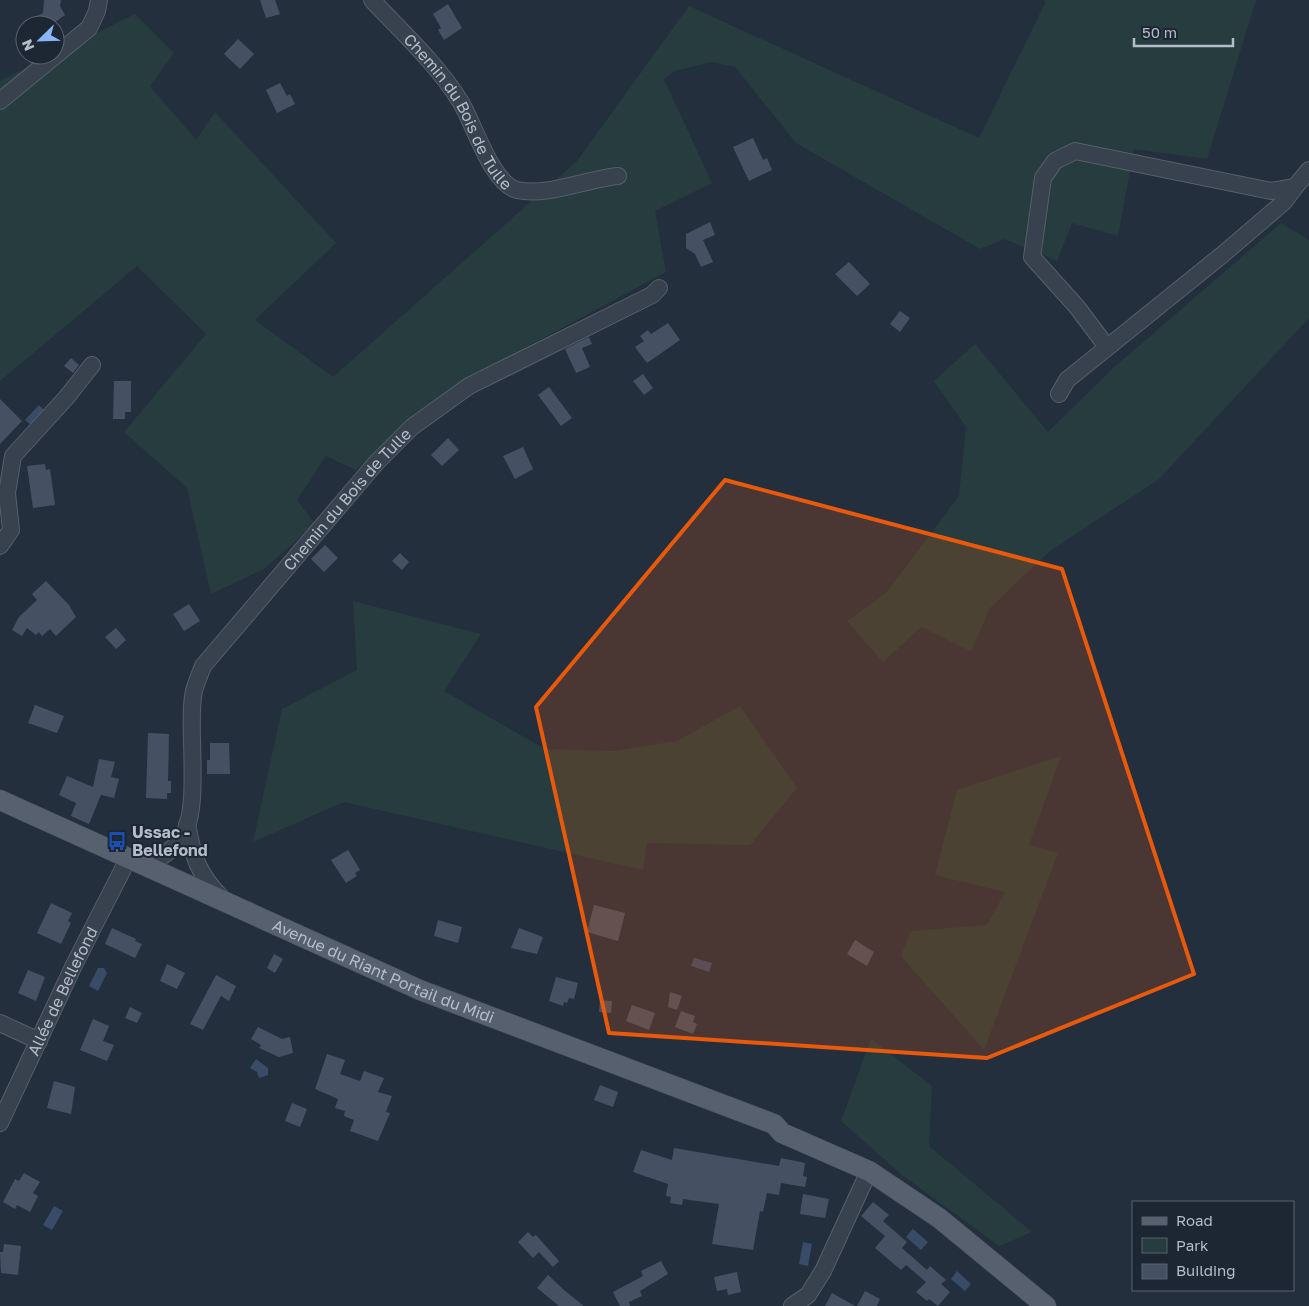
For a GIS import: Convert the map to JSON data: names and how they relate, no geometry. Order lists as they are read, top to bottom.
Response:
{
  "streets": {
    "main road": ["Avenue du Riant Portail du Midi"],
    "street": ["Chemin du Bois de Tulle", "Allée de Bellefond"]
  },
  "crossings": [
    ["Chemin du Bois de Tulle", "Avenue du Riant Portail du Midi"],
    ["Avenue du Riant Portail du Midi", "Allée de Bellefond"]
  ],
  "places": {
    "bus stop": ["Ussac - Bellefond"]
  },
  "legend": ["Road", "Park", "Building"],
  "scale_bar": "50 m",
  "north": "bottom left"
}
